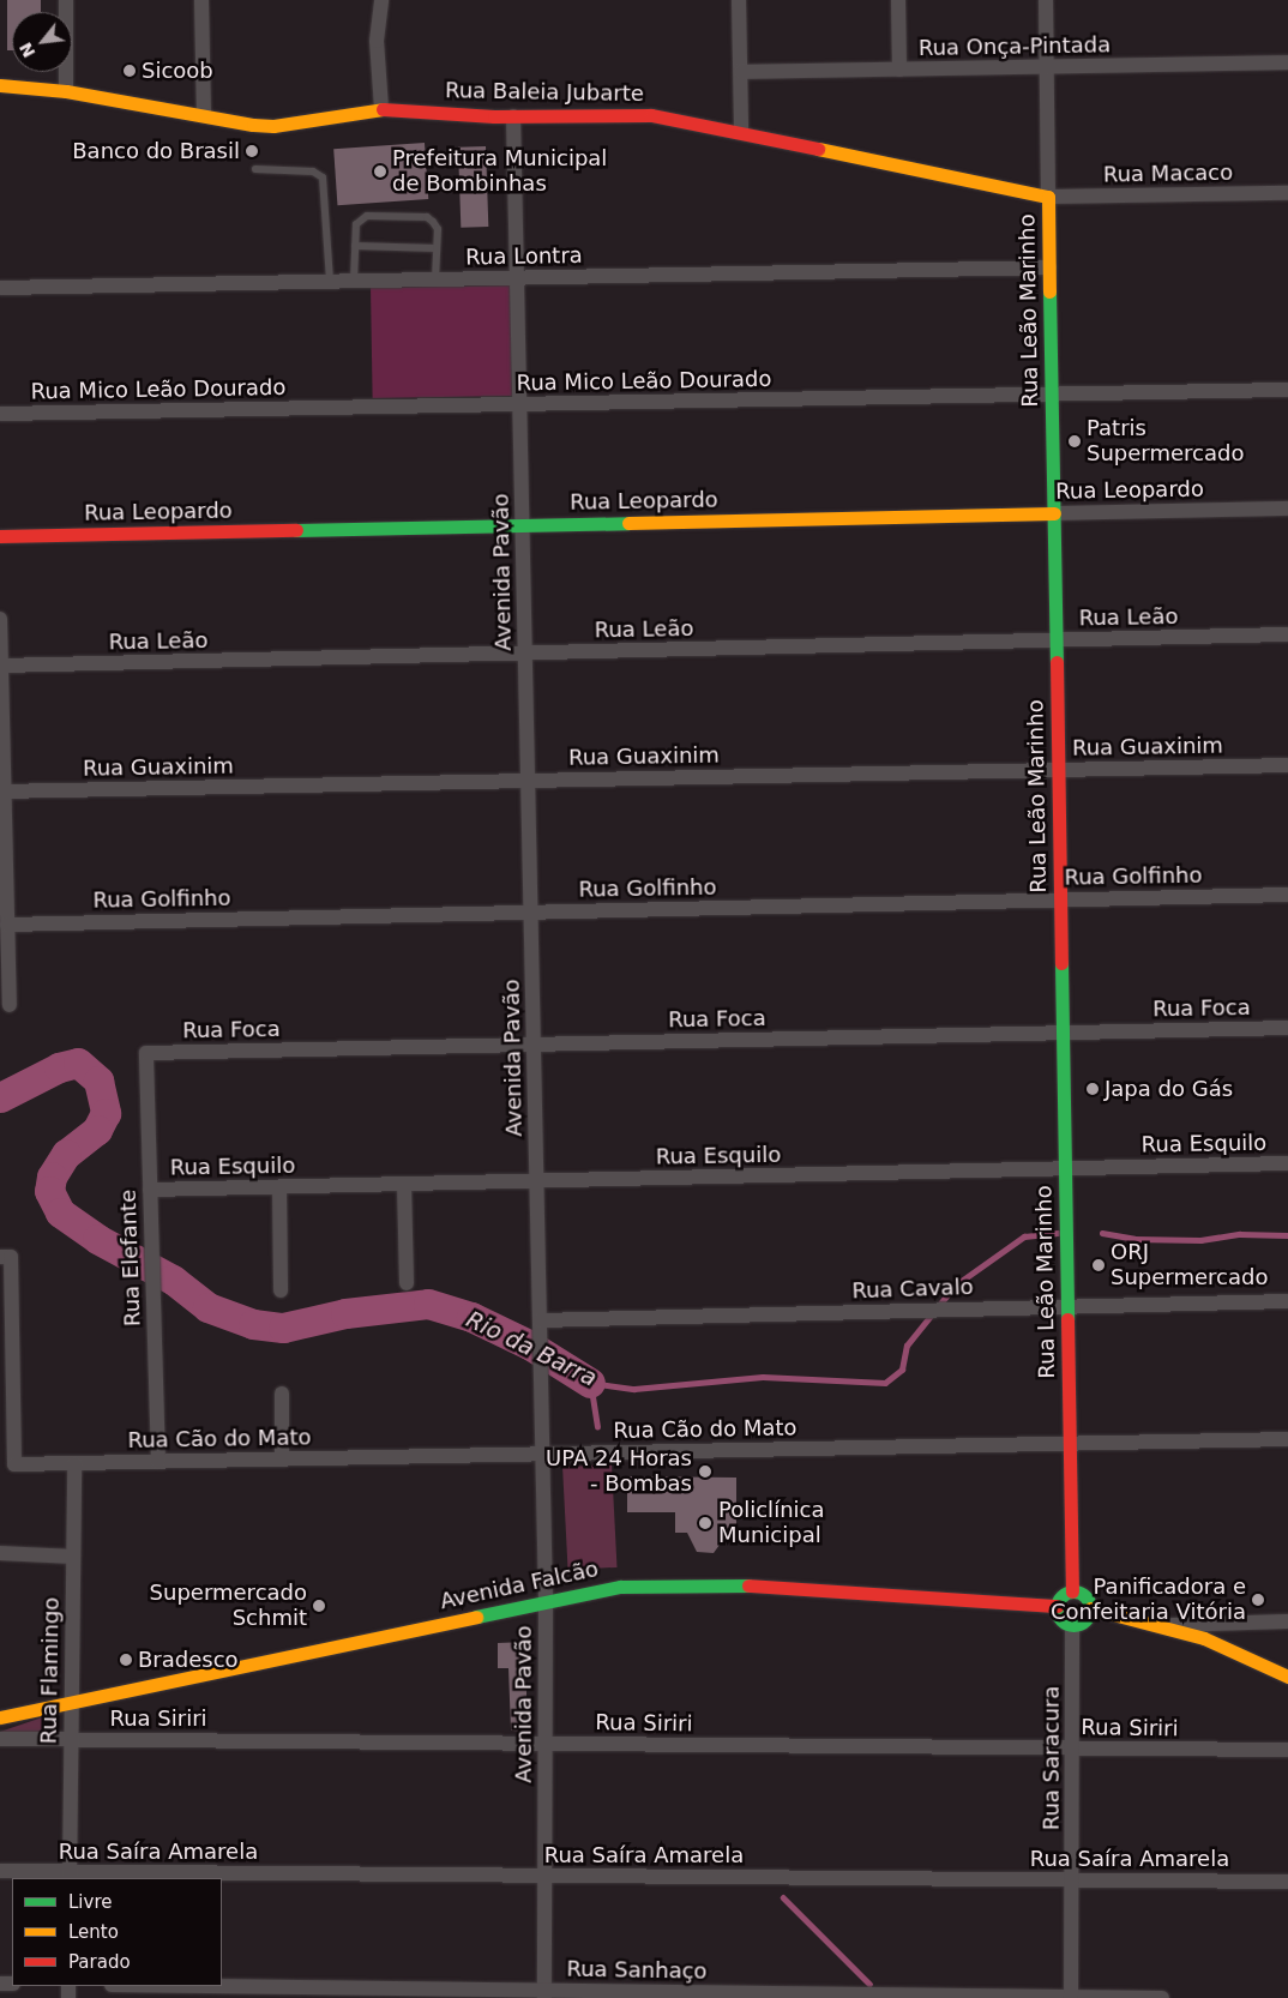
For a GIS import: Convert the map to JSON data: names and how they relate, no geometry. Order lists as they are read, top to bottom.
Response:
{
  "streets": {
    "street": [
      "Rua Onça-Pintada",
      "Rua Baleia Jubarte",
      "Rua Macaco",
      "Rua Lontra",
      "Rua Leão Marinho",
      "Rua Mico Leão Dourado",
      "Rua Leopardo",
      "Avenida Pavão",
      "Rua Leão",
      "Rua Guaxinim",
      "Rua Golfinho",
      "Rua Foca",
      "Rua Esquilo",
      "Rua Elefante",
      "Rua Cavalo",
      "Rua Cão do Mato",
      "Avenida Falcão",
      "Rua Flamingo",
      "Rua Siriri",
      "Rua Saracura",
      "Rua Saíra Amarela",
      "Rua Sanhaço"
    ]
  },
  "crossings": [
    ["Rua Onça-Pintada", "Rua Leão Marinho"],
    ["Rua Baleia Jubarte", "Rua Macaco"],
    ["Rua Baleia Jubarte", "Rua Leão Marinho"],
    ["Rua Baleia Jubarte", "Avenida Pavão"],
    ["Rua Macaco", "Rua Leão Marinho"],
    ["Rua Lontra", "Rua Leão Marinho"],
    ["Rua Lontra", "Avenida Pavão"],
    ["Rua Leão Marinho", "Rua Mico Leão Dourado"],
    ["Rua Leão Marinho", "Rua Leopardo"],
    ["Rua Leão Marinho", "Rua Leão"],
    ["Rua Leão Marinho", "Rua Guaxinim"],
    ["Rua Leão Marinho", "Rua Golfinho"],
    ["Rua Leão Marinho", "Rua Foca"],
    ["Rua Leão Marinho", "Rua Esquilo"],
    ["Rua Leão Marinho", "Rua Cavalo"],
    ["Rua Leão Marinho", "Rua Cão do Mato"],
    ["Rua Leão Marinho", "Avenida Falcão"],
    ["Rua Leão Marinho", "Rua Saracura"],
    ["Rua Mico Leão Dourado", "Avenida Pavão"],
    ["Rua Leopardo", "Avenida Pavão"],
    ["Avenida Pavão", "Rua Leão"],
    ["Avenida Pavão", "Rua Guaxinim"],
    ["Avenida Pavão", "Rua Golfinho"],
    ["Avenida Pavão", "Rua Foca"],
    ["Avenida Pavão", "Rua Esquilo"],
    ["Avenida Pavão", "Rua Cavalo"],
    ["Avenida Pavão", "Rua Cão do Mato"],
    ["Avenida Pavão", "Avenida Falcão"],
    ["Avenida Pavão", "Rua Siriri"],
    ["Avenida Pavão", "Rua Saíra Amarela"],
    ["Avenida Pavão", "Rua Sanhaço"],
    ["Rua Foca", "Rua Elefante"],
    ["Rua Esquilo", "Rua Elefante"],
    ["Rua Elefante", "Rua Cão do Mato"],
    ["Rua Cão do Mato", "Rua Flamingo"],
    ["Avenida Falcão", "Rua Flamingo"],
    ["Avenida Falcão", "Rua Saracura"],
    ["Rua Flamingo", "Rua Siriri"],
    ["Rua Flamingo", "Rua Saíra Amarela"],
    ["Rua Siriri", "Rua Saracura"],
    ["Rua Saracura", "Rua Saíra Amarela"],
    ["Rua Saracura", "Rua Sanhaço"]
  ],
  "water": ["Rio da Barra"],
  "places": [
    "Sicoob",
    "Banco do Brasil",
    "Prefeitura Municipal de Bombinhas",
    "Patris Supermercado",
    "Japa do Gás",
    "ORJ Supermercado",
    "UPA 24 Horas - Bombas",
    "Policlínica Municipal",
    "Panificadora e Confeitaria Vitória",
    "Supermercado Schmit",
    "Bradesco"
  ],
  "legend": ["Livre", "Lento", "Parado"],
  "north": "bottom left"
}
